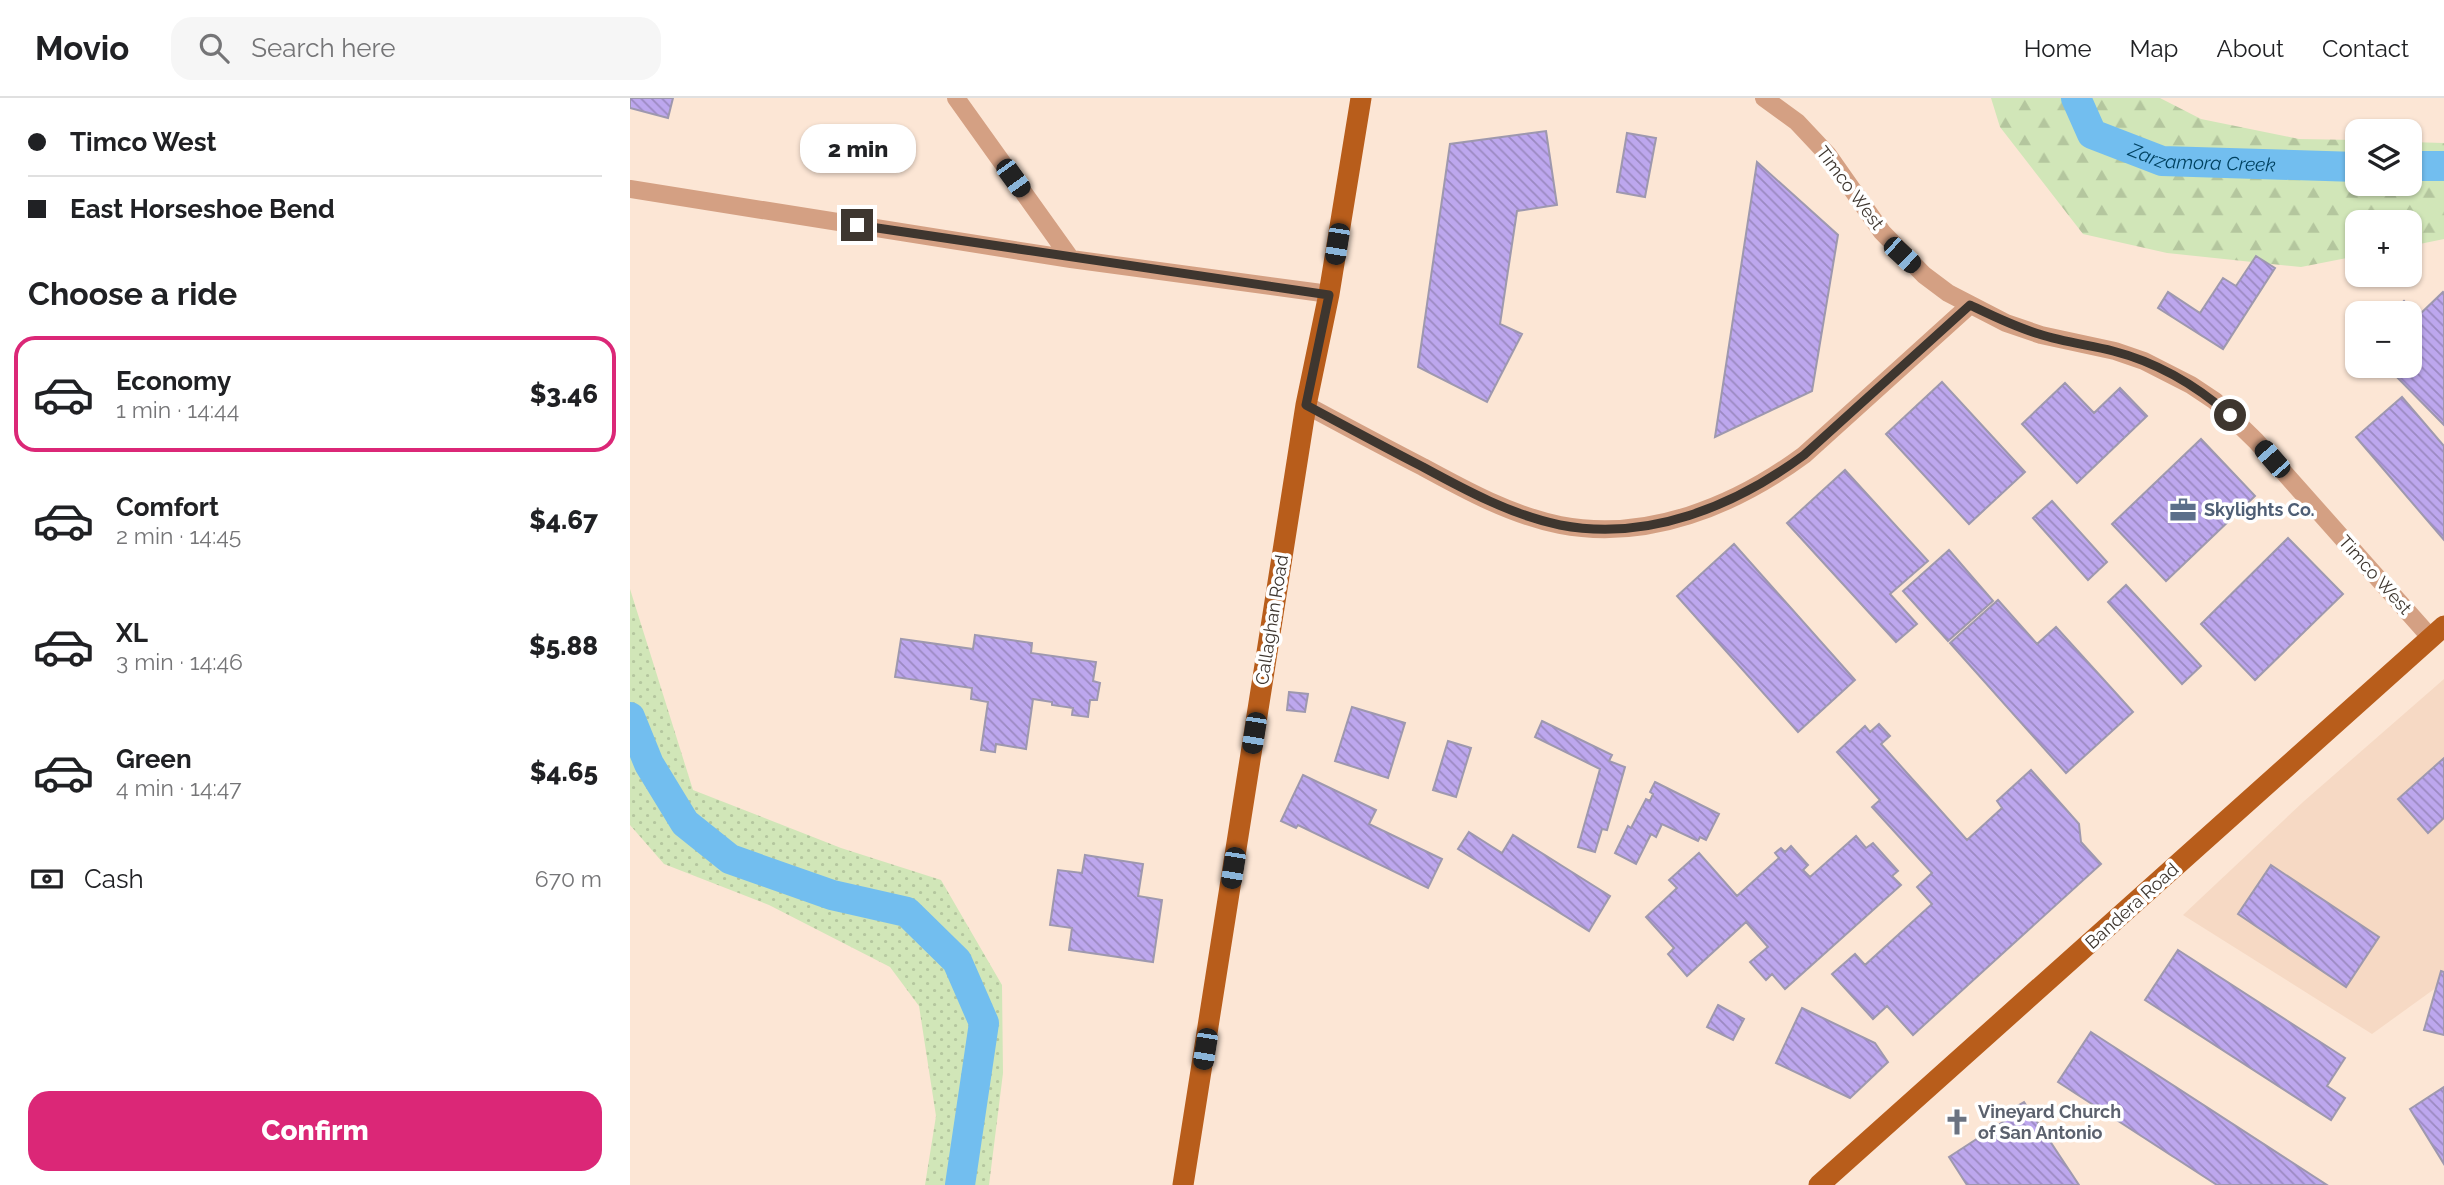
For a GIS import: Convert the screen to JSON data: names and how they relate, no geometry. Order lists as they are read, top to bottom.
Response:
{
  "streets": {
    "main road": ["Callaghan Road", "Bandera Road"],
    "street": ["Timco West"]
  },
  "crossings": [
    ["Timco West", "Bandera Road"]
  ],
  "water": ["Zarzamora Creek"],
  "places": {
    "office": ["Skylights Co."],
    "church": ["Vineyard Church of San Antonio"]
  },
  "page": {
    "header": "Movio",
    "search": "Search here",
    "nav": [
      "Home",
      "Map",
      "About",
      "Contact"
    ],
    "banner": ["Timco West", "East Horseshoe Bend"],
    "map_buttons": ["+", "−"],
    "bubble": "2 min",
    "heading": "Choose a ride",
    "list": [
      {
        "name": "Economy",
        "note": "1 min · 14:44",
        "value": "$3.46"
      },
      {
        "name": "Comfort",
        "note": "2 min · 14:45",
        "value": "$4.67"
      },
      {
        "name": "XL",
        "note": "3 min · 14:46",
        "value": "$5.88"
      },
      {
        "name": "Green",
        "note": "4 min · 14:47",
        "value": "$4.65"
      }
    ],
    "pay": ["Cash", "670 m"],
    "buttons": "Confirm"
  }
}
